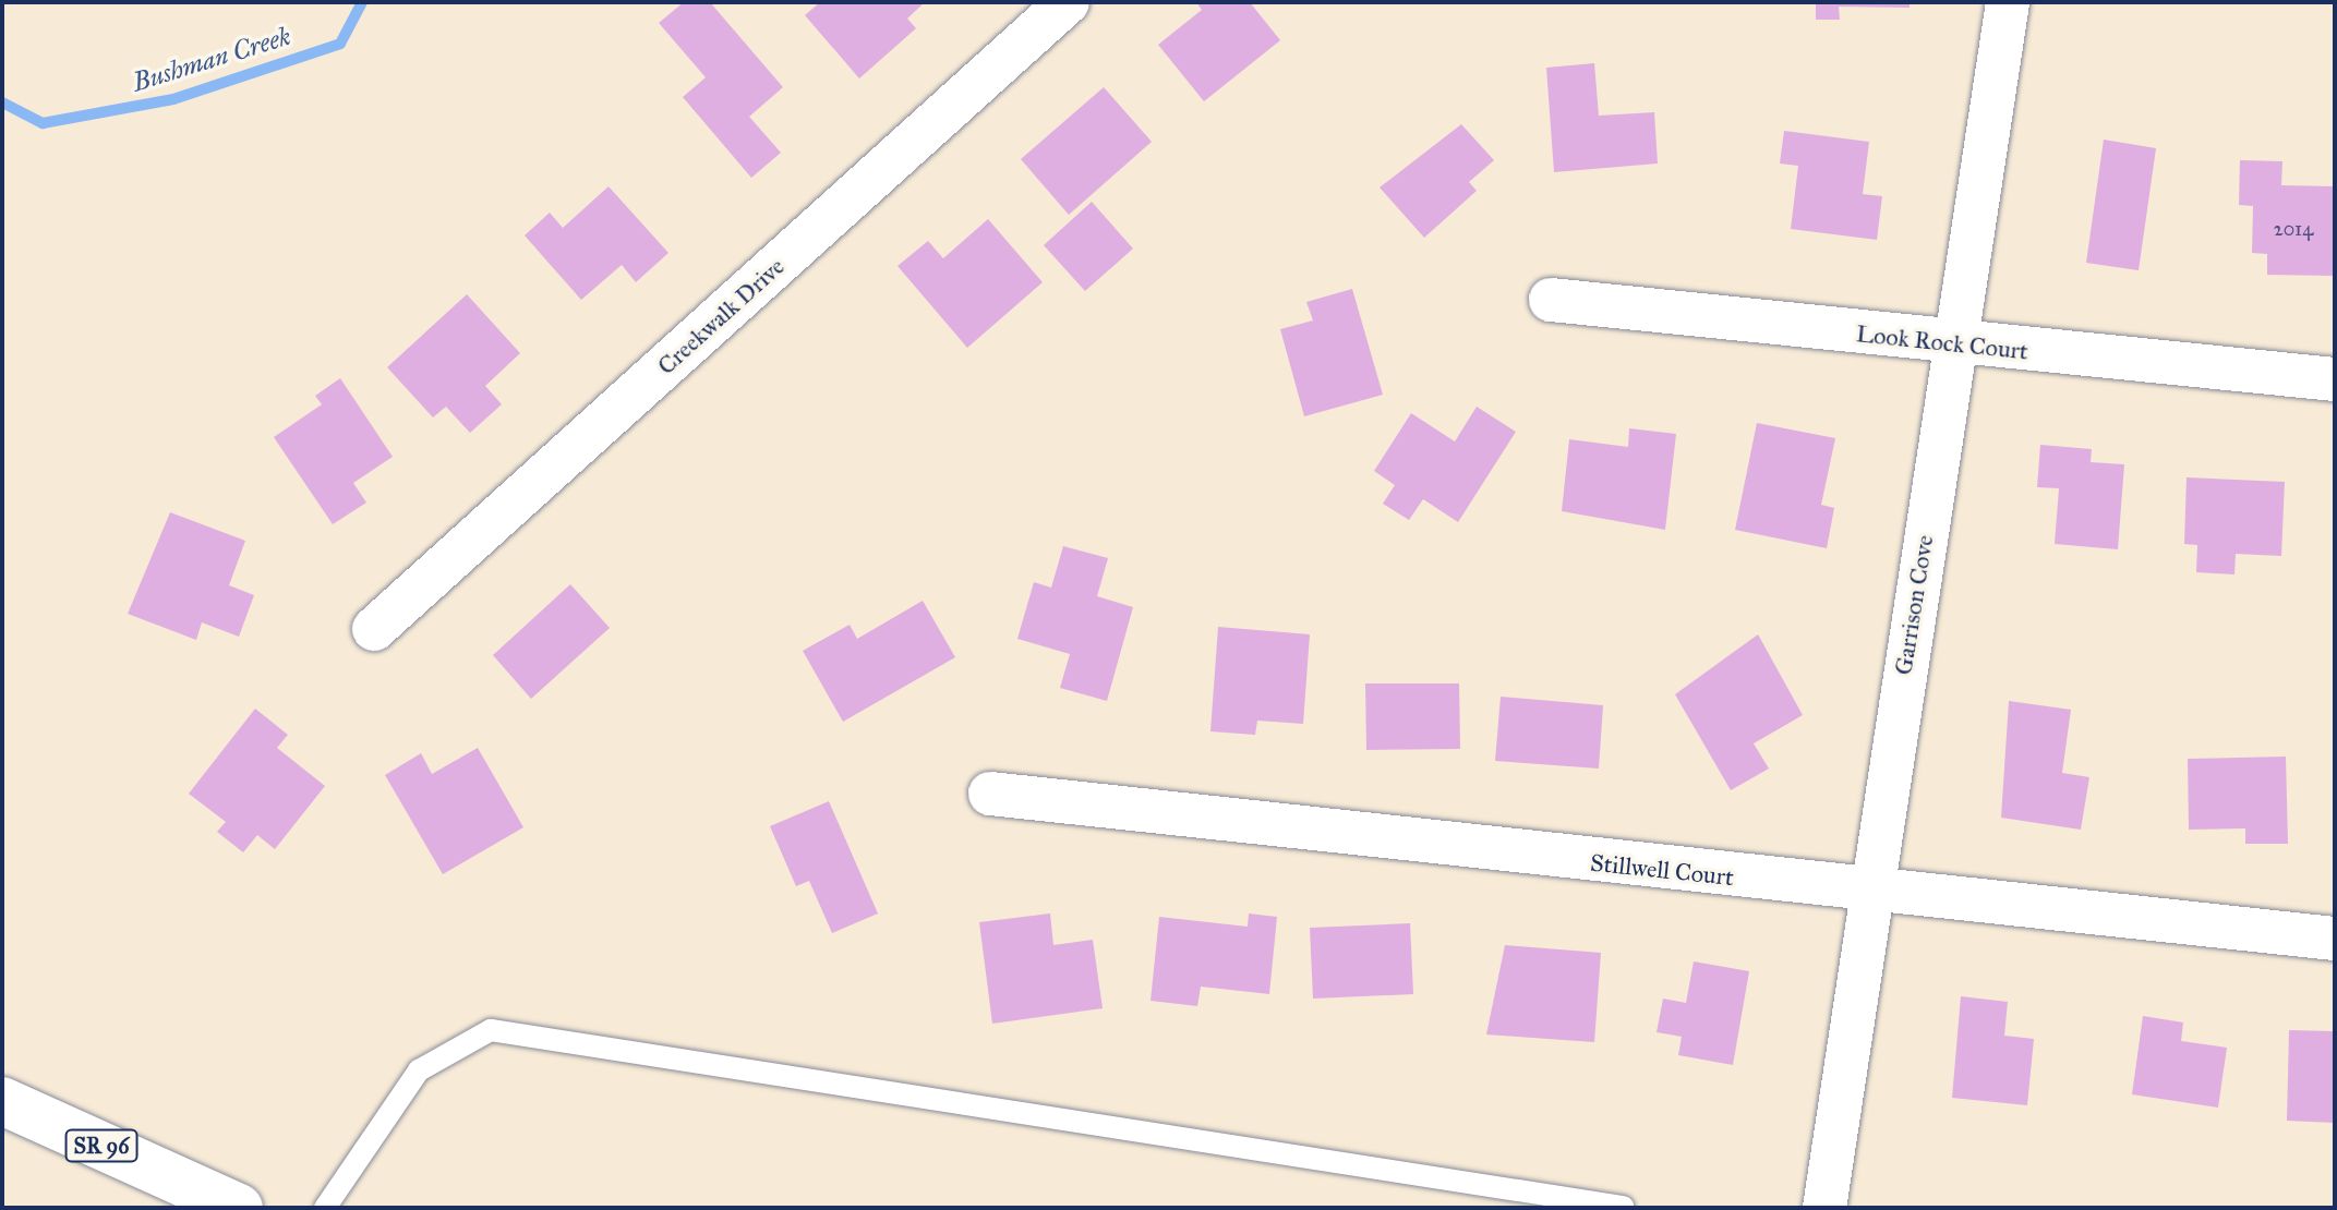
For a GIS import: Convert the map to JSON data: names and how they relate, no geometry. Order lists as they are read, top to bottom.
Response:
{
  "streets": {
    "main road": ["SR 96"],
    "street": [
      "Creekwalk Drive",
      "Look Rock Court",
      "Garrison Cove",
      "Stillwell Court"
    ]
  },
  "crossings": [
    ["Look Rock Court", "Garrison Cove"],
    ["Garrison Cove", "Stillwell Court"]
  ],
  "water": ["Bushman Creek"],
  "house_numbers": ["2014"]
}
